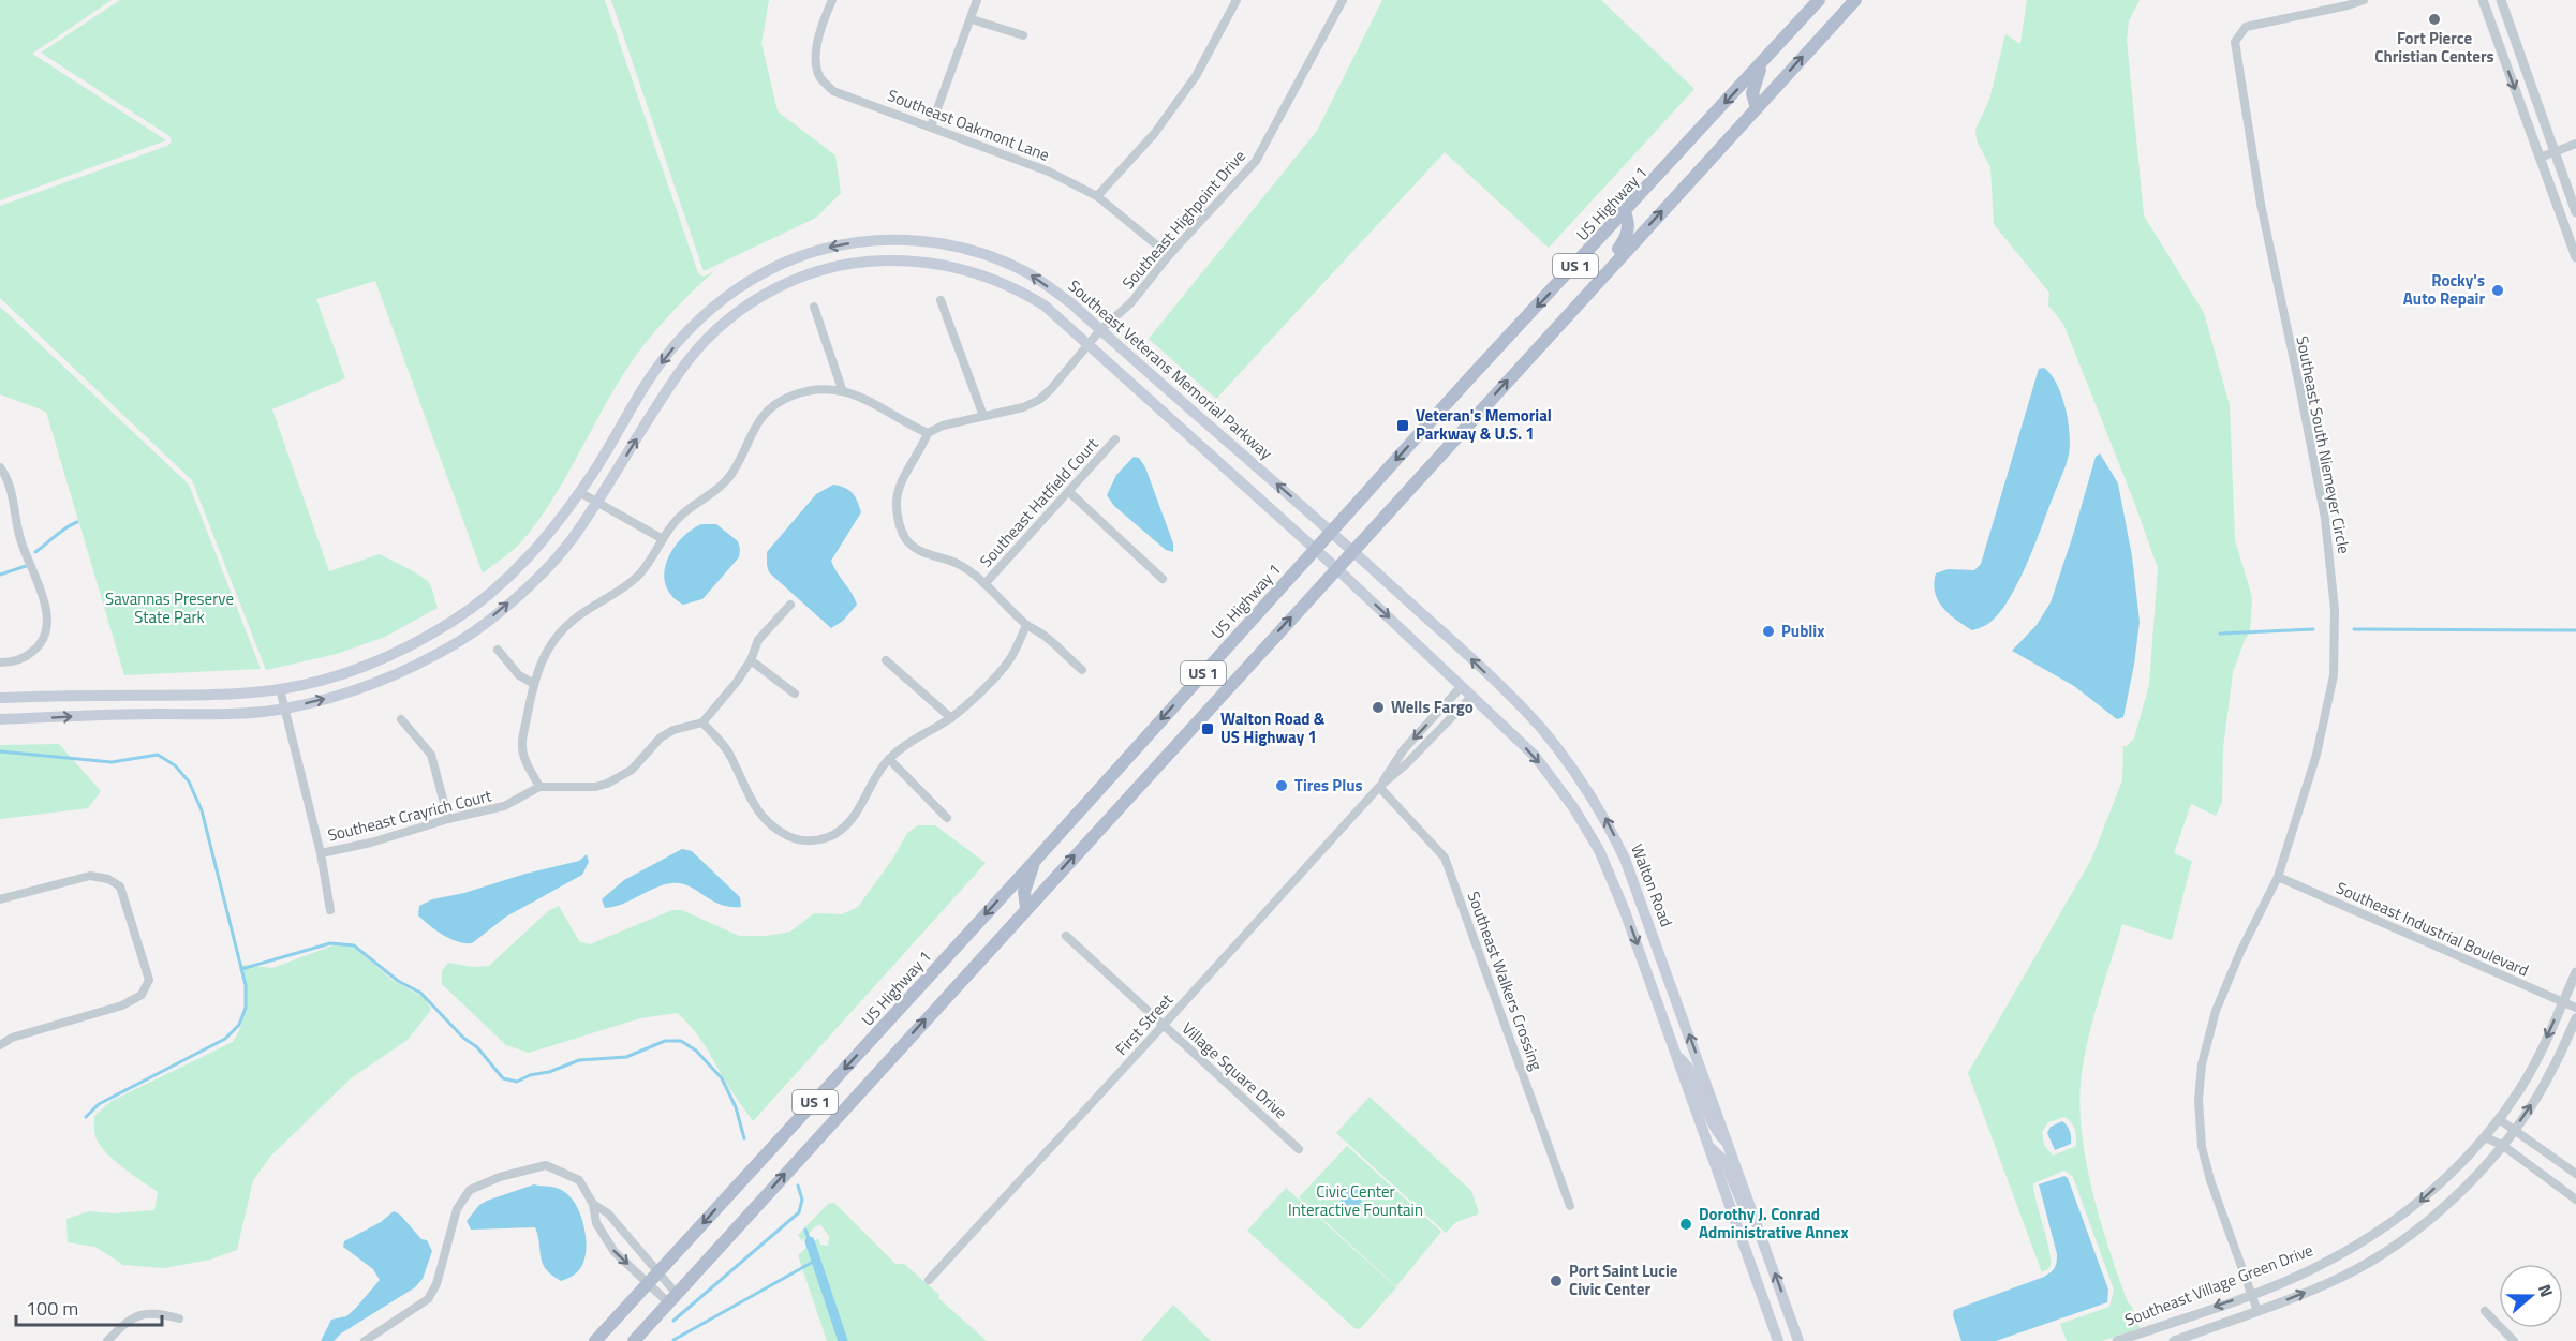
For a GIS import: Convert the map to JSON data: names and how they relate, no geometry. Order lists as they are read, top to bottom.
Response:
{
  "streets": {
    "main road": [
      "US Highway 1",
      "US 1",
      "Southeast Veterans Memorial Parkway",
      "Walton Road"
    ],
    "street": [
      "Southeast Oakmont Lane",
      "Southeast Highpoint Drive",
      "Southeast South Niemeyer Circle",
      "Southeast Hatfield Court",
      "Southeast Crayrich Court",
      "Southeast Industrial Boulevard",
      "Southeast Walkers Crossing",
      "First Street",
      "Village Square Drive",
      "Southeast Village Green Drive"
    ]
  },
  "crossings": [
    ["Southeast Oakmont Lane", "Southeast Highpoint Drive"],
    ["US Highway 1", "Southeast Veterans Memorial Parkway"],
    ["US Highway 1", "Walton Road"],
    ["Southeast Highpoint Drive", "Southeast Veterans Memorial Parkway"],
    ["US 1", "Walton Road"],
    ["Southeast Veterans Memorial Parkway", "Walton Road"],
    ["Southeast South Niemeyer Circle", "Southeast Industrial Boulevard"],
    ["Southeast South Niemeyer Circle", "Southeast Village Green Drive"],
    ["Southeast Industrial Boulevard", "Southeast Village Green Drive"],
    ["Southeast Walkers Crossing", "First Street"],
    ["First Street", "Village Square Drive"]
  ],
  "parks": ["Savannas Preserve State Park", "Civic Center Interactive Fountain"],
  "places": {
    "other": [
      "Fort Pierce Christian Centers",
      "Rocky's Auto Repair",
      "Publix",
      "Wells Fargo",
      "Tires Plus",
      "Dorothy J. Conrad Administrative Annex",
      "Port Saint Lucie Civic Center"
    ],
    "transit": ["Veteran's Memorial Parkway & U.S. 1", "Walton Road & US Highway 1"]
  },
  "scale_bar": "100 m",
  "north": "right"
}
